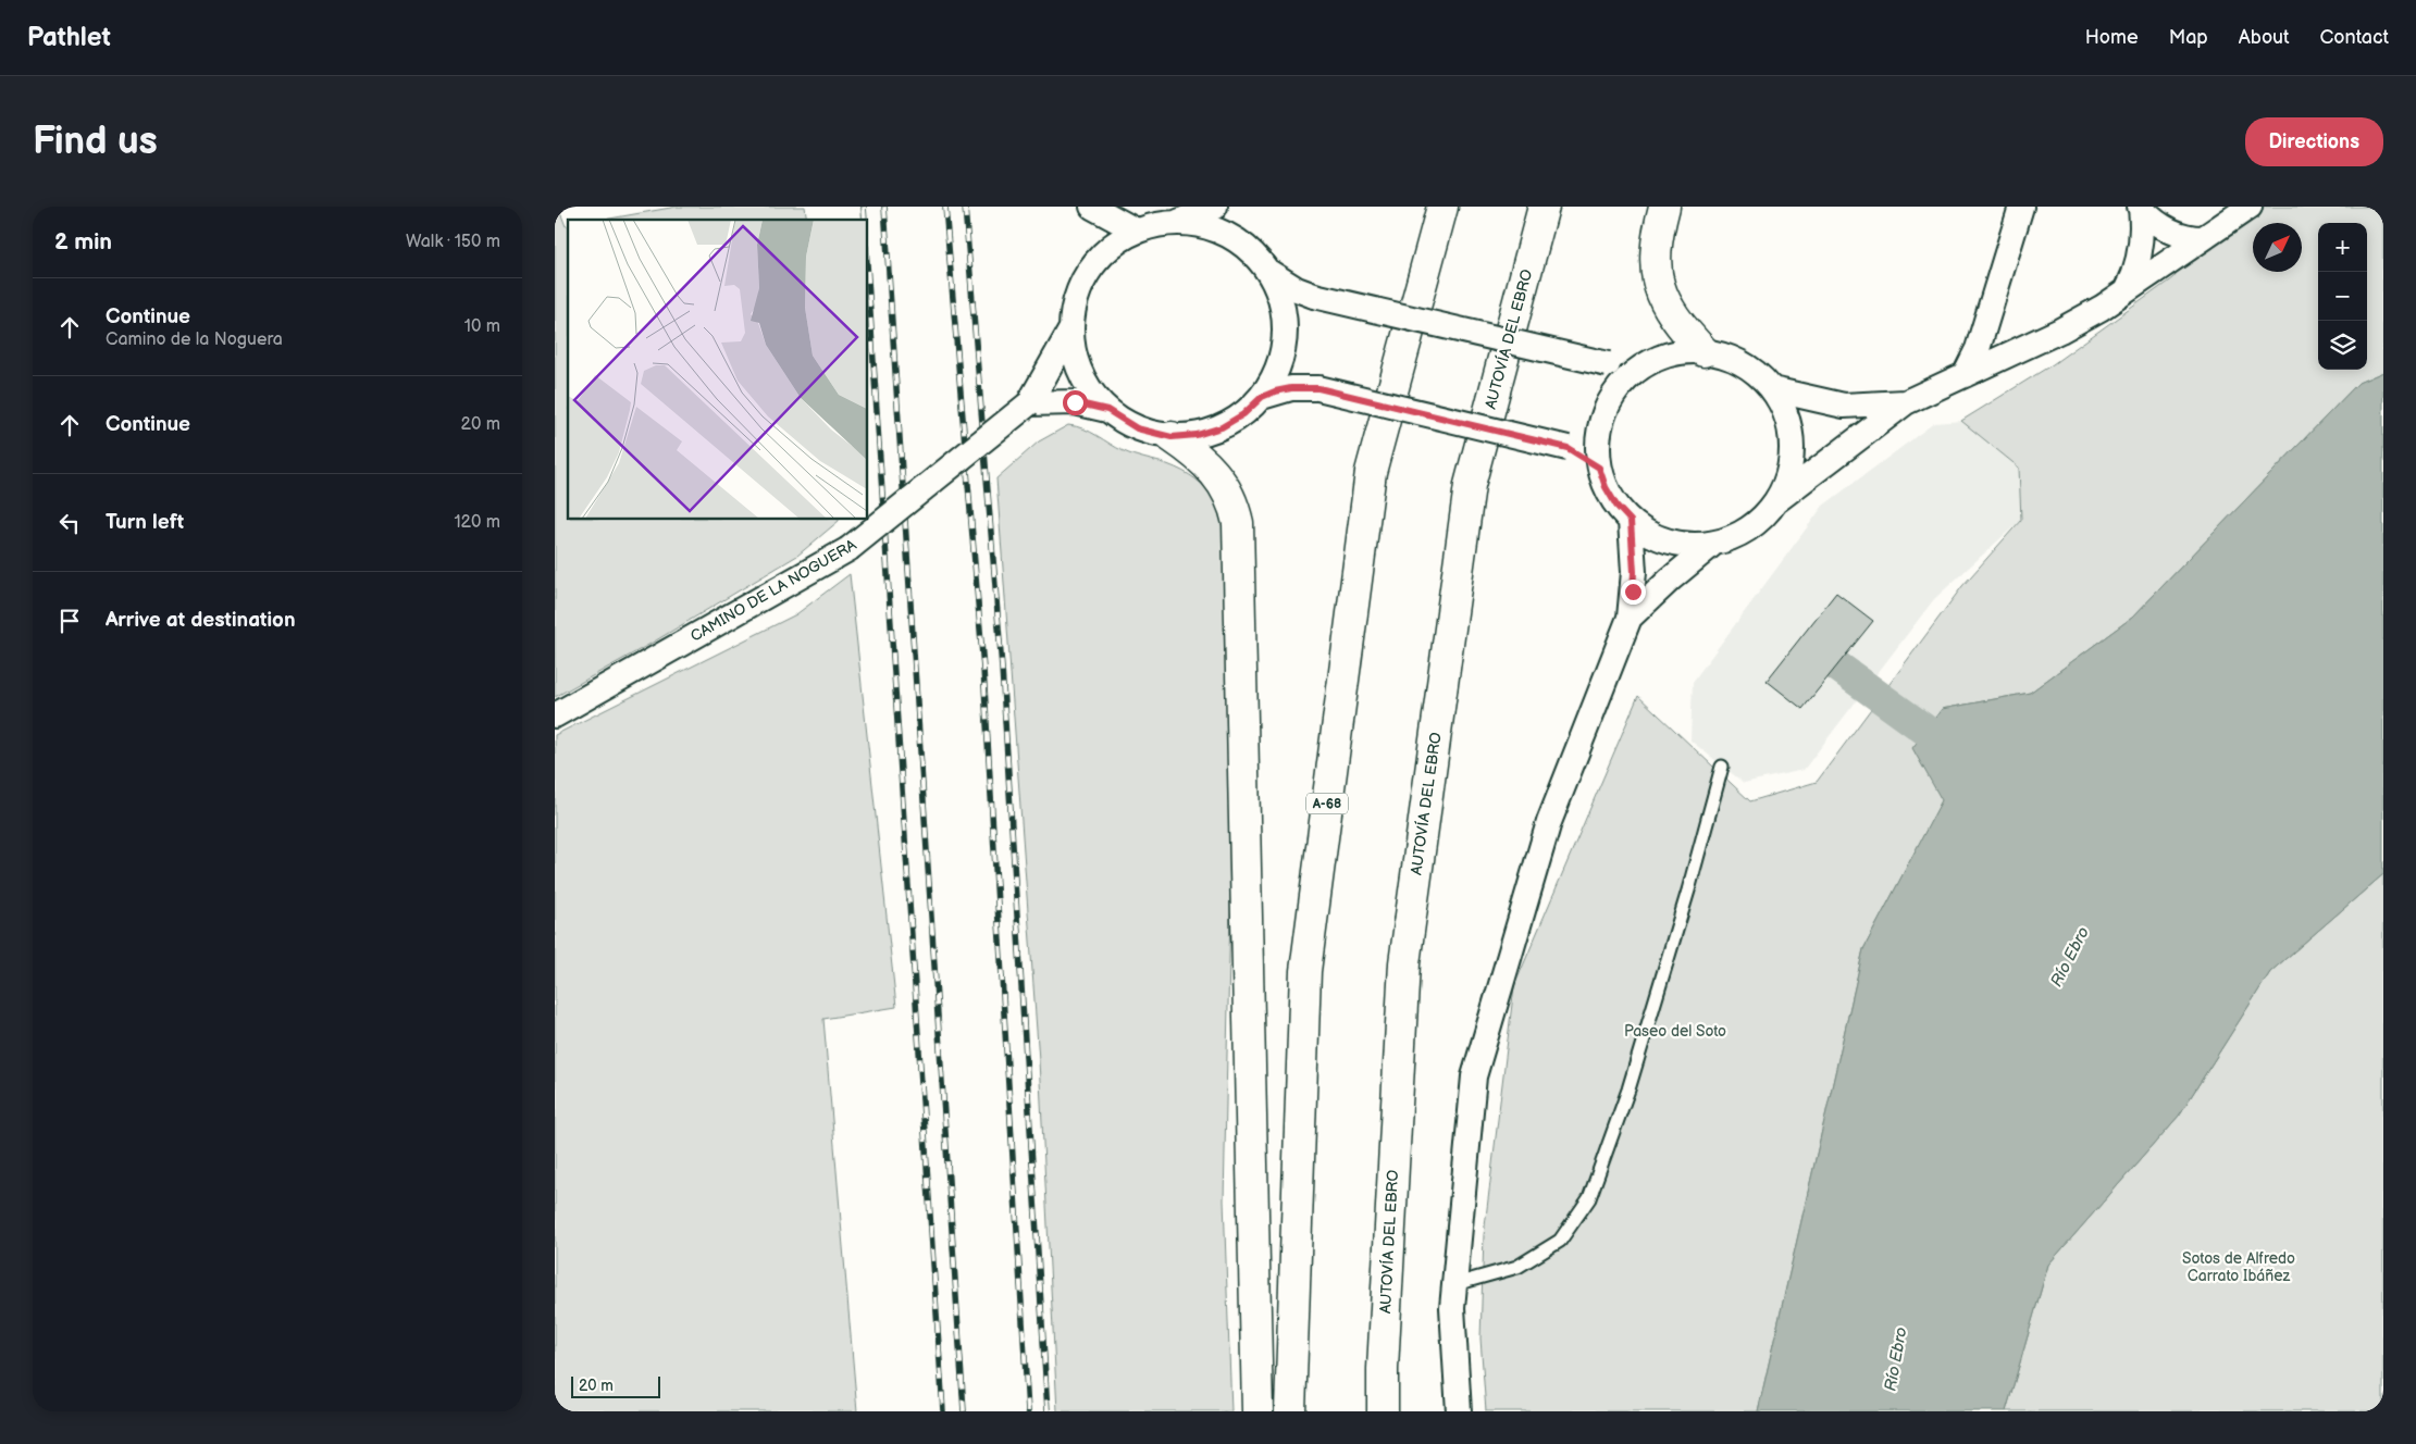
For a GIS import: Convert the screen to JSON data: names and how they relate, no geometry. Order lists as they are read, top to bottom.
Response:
{
  "streets": {
    "highway": ["AUTOVÍA DEL EBRO", "A-68"],
    "street": ["CAMINO DE LA NOGUERA"]
  },
  "water": ["Río Ebro"],
  "parks": ["Paseo del Soto", "Sotos de Alfredo Carrato Ibáñez"],
  "scale_bar": "20 m",
  "north": "top right",
  "page": {
    "header": "Pathlet",
    "nav": [
      "Home",
      "Map",
      "About",
      "Contact"
    ],
    "buttons": "Directions",
    "title": "Find us",
    "heading": ["2 min", "Walk · 150 m"],
    "map_buttons": ["+", "−"],
    "list": [
      ["Continue", "Camino de la Noguera", "10 m"],
      ["Continue", "20 m"],
      ["Turn left", "120 m"],
      "Arrive at destination"
    ],
    "scale": "20 m"
  }
}
